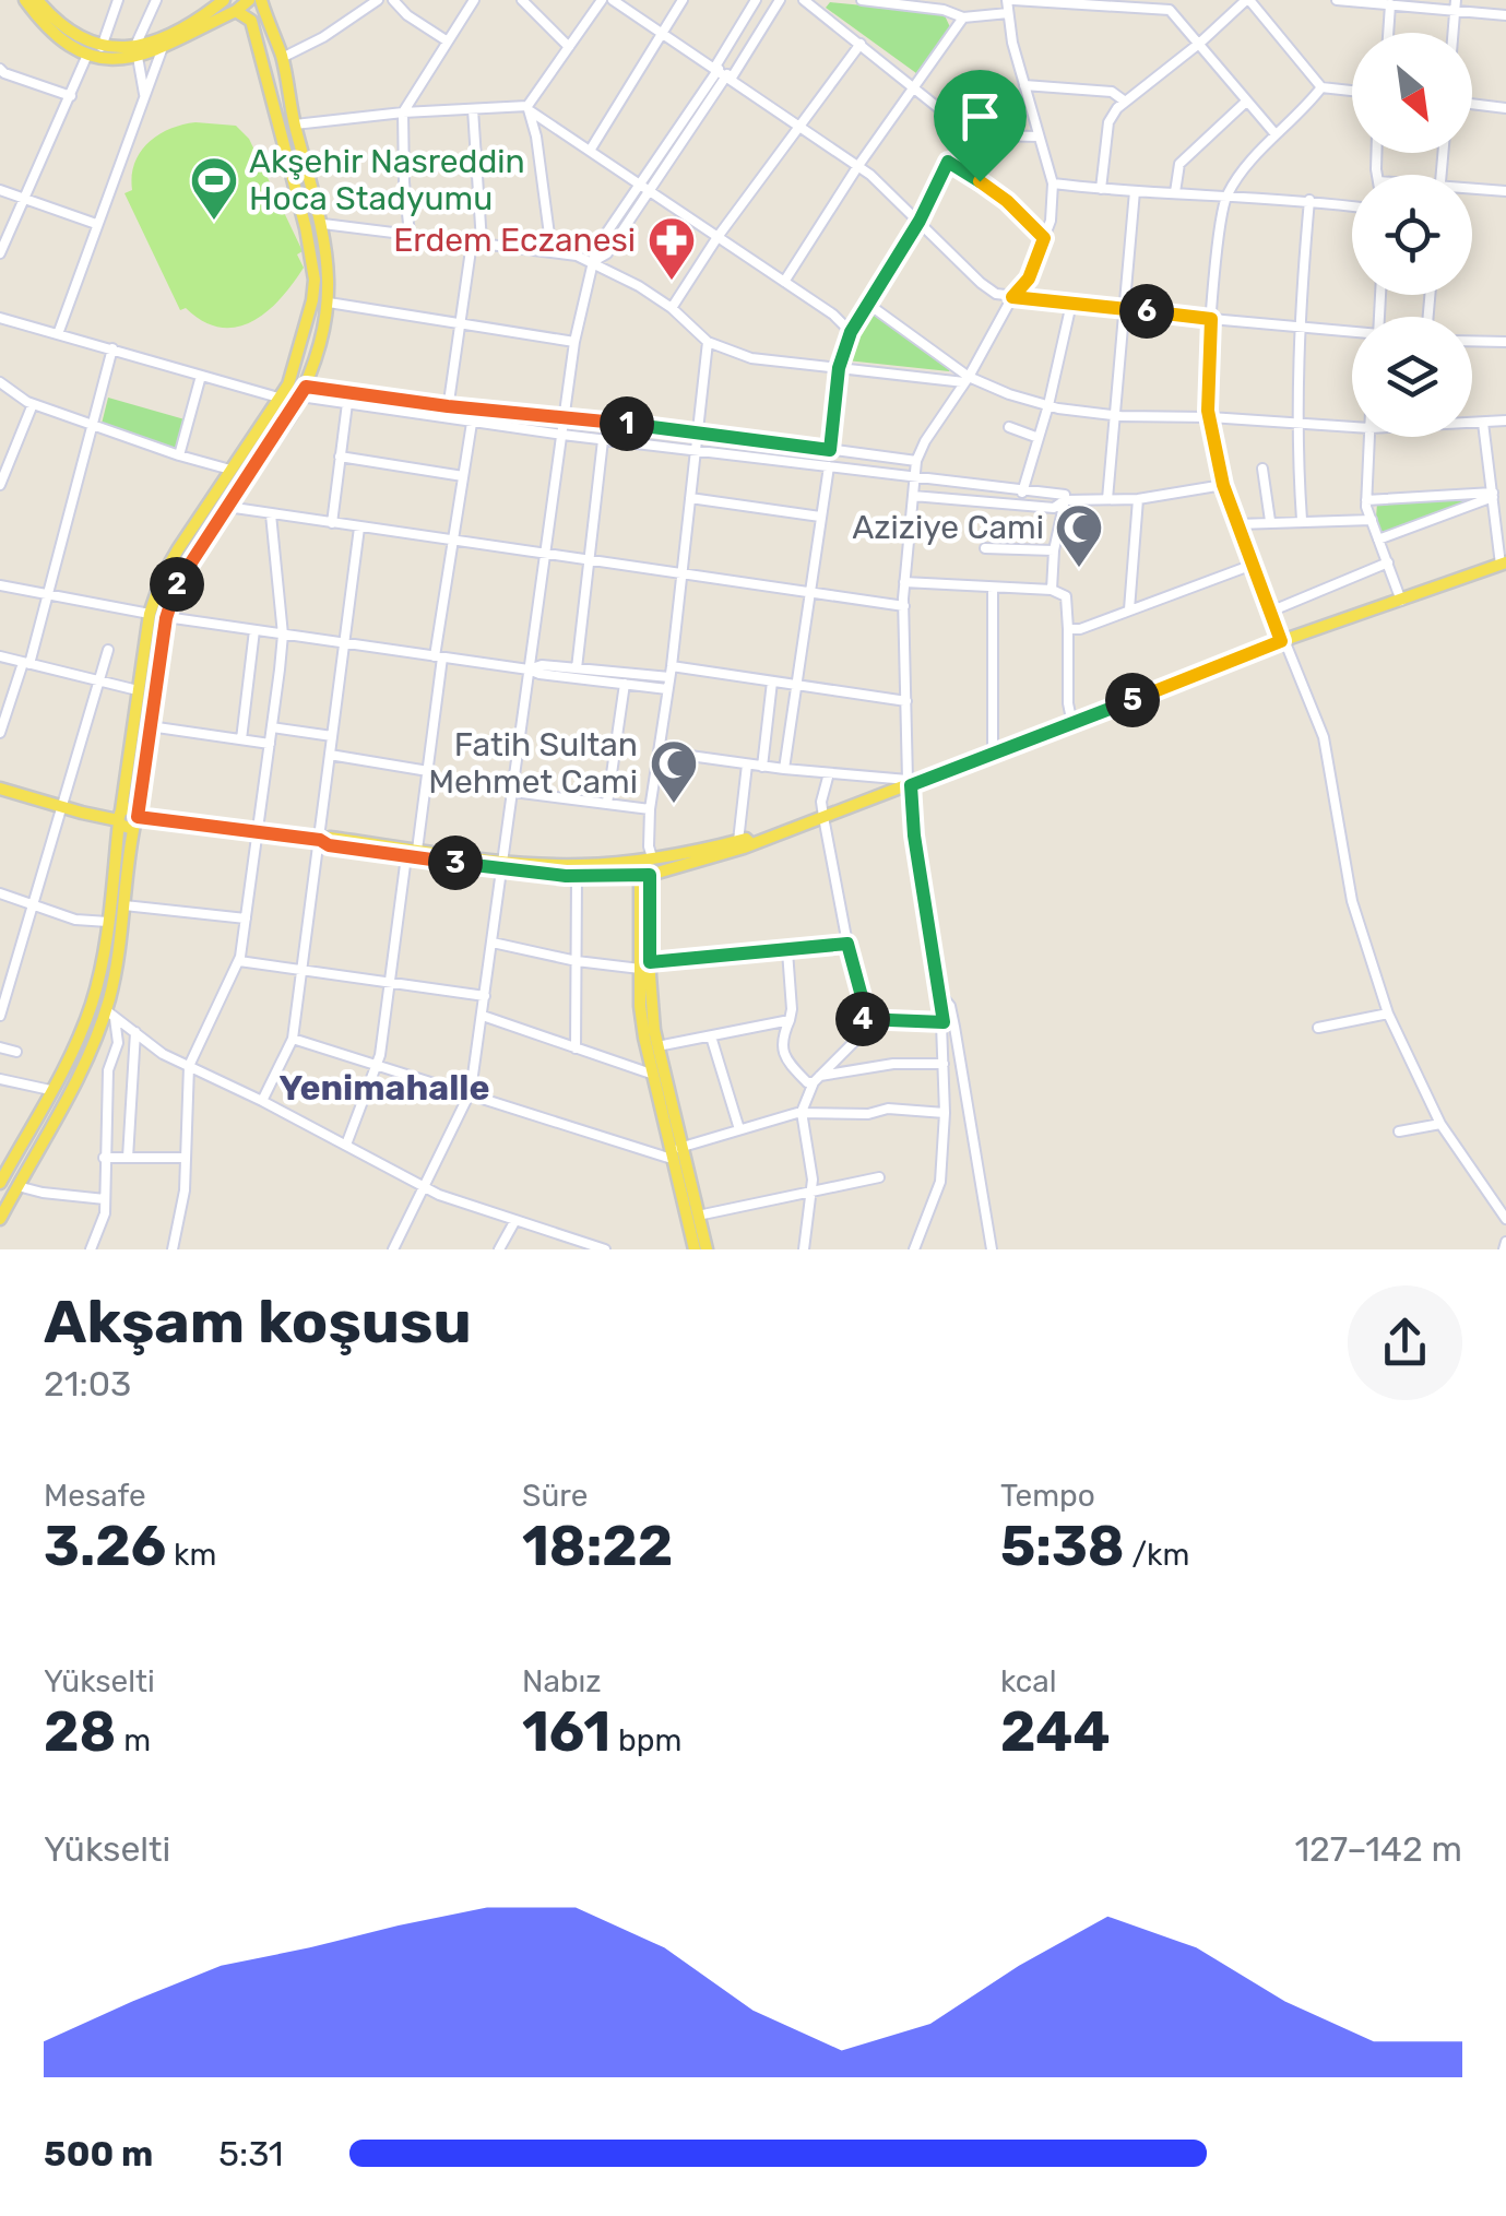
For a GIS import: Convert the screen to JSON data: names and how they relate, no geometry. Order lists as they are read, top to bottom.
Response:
{
  "districts": ["Yenimahalle"],
  "places": {
    "sports": ["Akşehir Nasreddin Hoca Stadyumu"],
    "pharmacy": ["Erdem Eczanesi"],
    "mosque": ["Aziziye Cami", "Fatih Sultan Mehmet Cami"]
  },
  "north": "bottom right",
  "page": {
    "pins": [
      "6",
      "1",
      "2",
      "5",
      "3",
      "4"
    ],
    "heading": ["Akşam koşusu", "21:03"],
    "stats": [
      ["Mesafe", "3.26 km"],
      ["Süre", "18:22"],
      ["Tempo", "5:38 /km"],
      ["Yükselti", "28 m"],
      ["Nabız", "161 bpm"],
      ["kcal", "244"]
    ],
    "chart": ["Yükselti", "127–142 m"],
    "list": [
      {
        "name": "500 m",
        "note": "5:31"
      }
    ]
  }
}
